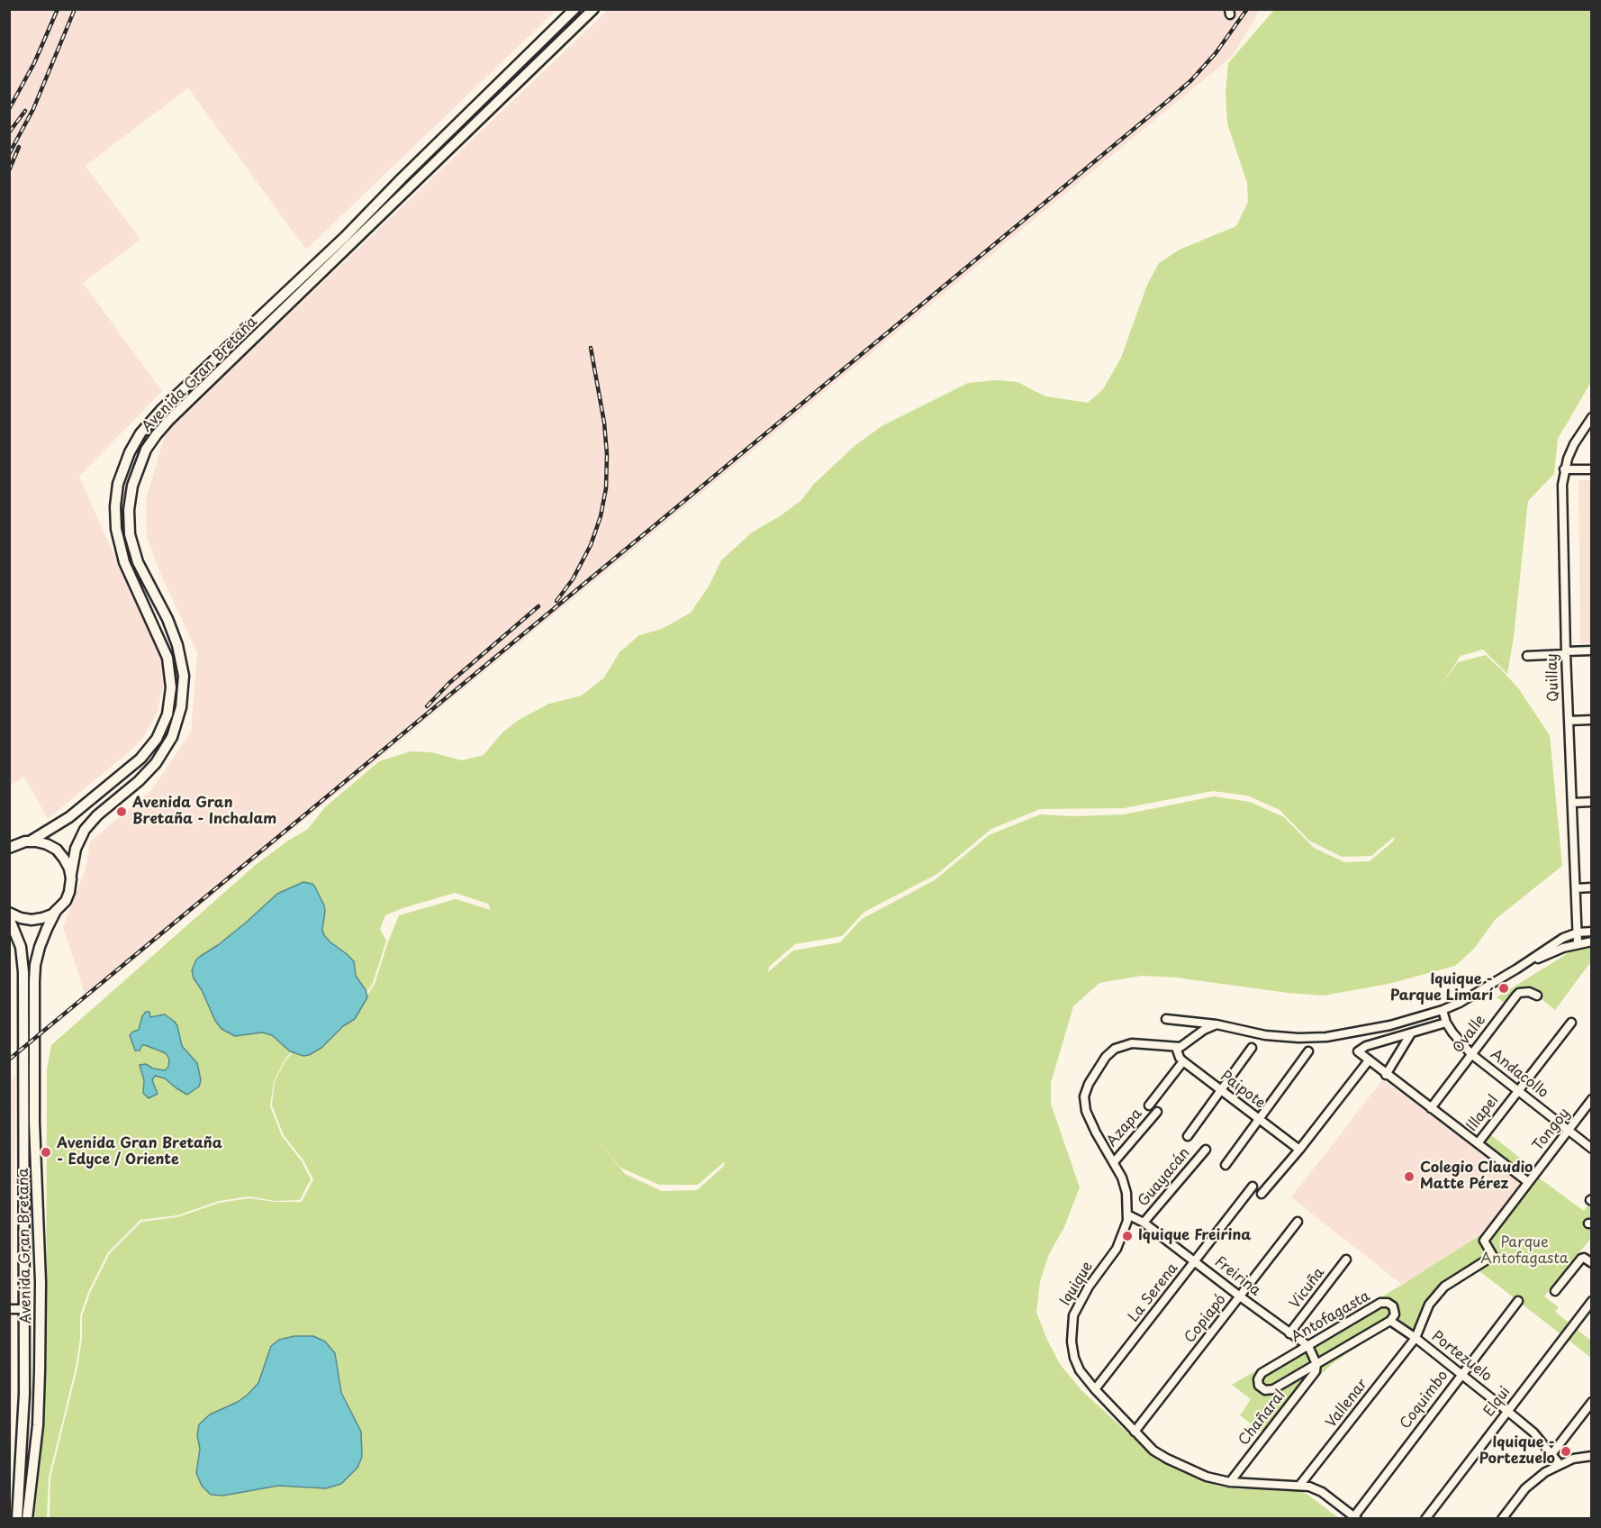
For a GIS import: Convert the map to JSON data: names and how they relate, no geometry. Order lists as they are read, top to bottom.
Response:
{
  "streets": {
    "main road": ["Avenida Gran Bretaña"],
    "street": [
      "Quillay",
      "Ovalle",
      "Andacollo",
      "Paipote",
      "Illapel",
      "Azapa",
      "Tongoy",
      "Guayacán",
      "Freirina",
      "Iquique",
      "Vicuña",
      "La Serena",
      "Antofagasta",
      "Copiapó",
      "Portezuelo",
      "Coquimbo",
      "Elqui",
      "Vallenar",
      "Chañaral"
    ]
  },
  "crossings": [
    ["Ovalle", "Andacollo"],
    ["Andacollo", "Illapel"],
    ["Andacollo", "Tongoy"],
    ["Paipote", "Azapa"],
    ["Paipote", "Iquique"],
    ["Azapa", "Iquique"],
    ["Tongoy", "Portezuelo"],
    ["Tongoy", "Vallenar"],
    ["Guayacán", "Freirina"],
    ["Freirina", "Iquique"],
    ["Freirina", "Vicuña"],
    ["Freirina", "La Serena"],
    ["Freirina", "Antofagasta"],
    ["Freirina", "Copiapó"],
    ["Iquique", "La Serena"],
    ["Iquique", "Copiapó"],
    ["Iquique", "Coquimbo"],
    ["Iquique", "Vallenar"],
    ["Iquique", "Chañaral"],
    ["Antofagasta", "Portezuelo"],
    ["Antofagasta", "Chañaral"],
    ["Portezuelo", "Coquimbo"],
    ["Portezuelo", "Elqui"],
    ["Portezuelo", "Vallenar"]
  ],
  "parks": ["Parque Antofagasta"],
  "places": [
    "Avenida Gran Bretaña - Inchalam",
    "Iquique - Parque Limarí",
    "Avenida Gran Bretaña - Edyce / Oriente",
    "Colegio Claudio Matte Pérez",
    "Iquique Freirina",
    "Iquique - Portezuelo"
  ]
}
